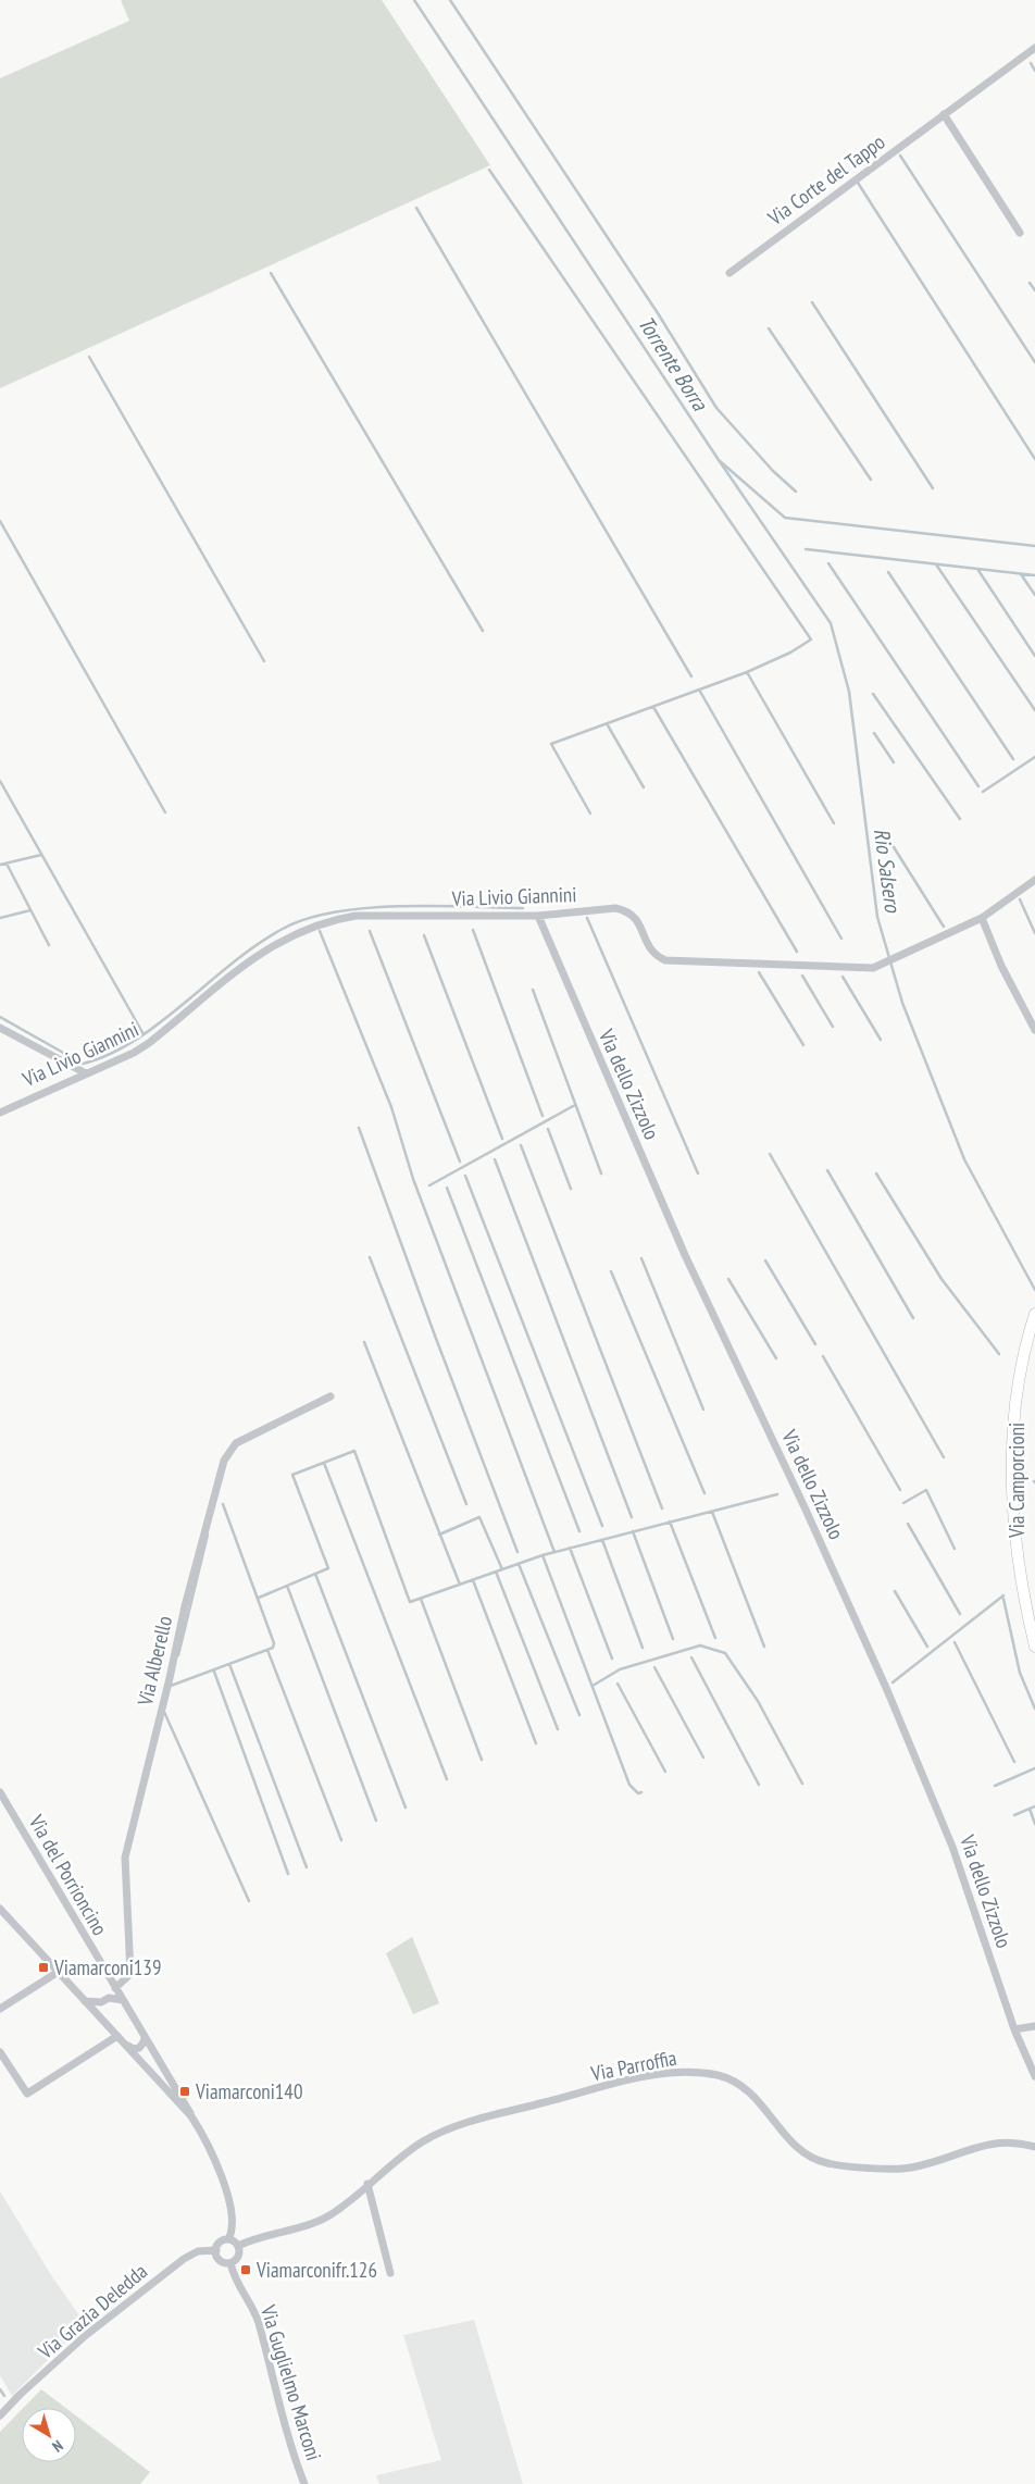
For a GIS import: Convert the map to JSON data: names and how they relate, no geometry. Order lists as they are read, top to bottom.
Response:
{
  "streets": {
    "main road": ["Via Camporcioni"],
    "street": [
      "Via Corte del Tappo",
      "Via Livio Giannini",
      "Via dello Zizzolo",
      "Via Alberello",
      "Via del Porrioncino",
      "Via Parroffia",
      "Via Grazia Deledda",
      "Via Guglielmo Marconi"
    ]
  },
  "crossings": [
    ["Via Livio Giannini", "Via dello Zizzolo"],
    ["Via Alberello", "Via del Porrioncino"],
    ["Via Parroffia", "Via Grazia Deledda"],
    ["Via Parroffia", "Via Guglielmo Marconi"],
    ["Via Grazia Deledda", "Via Guglielmo Marconi"]
  ],
  "water": ["Torrente Borra", "Rio Salsero"],
  "places": {
    "transit": ["Viamarconi139", "Viamarconi140", "Viamarconifr.126"]
  },
  "north": "bottom right"
}
